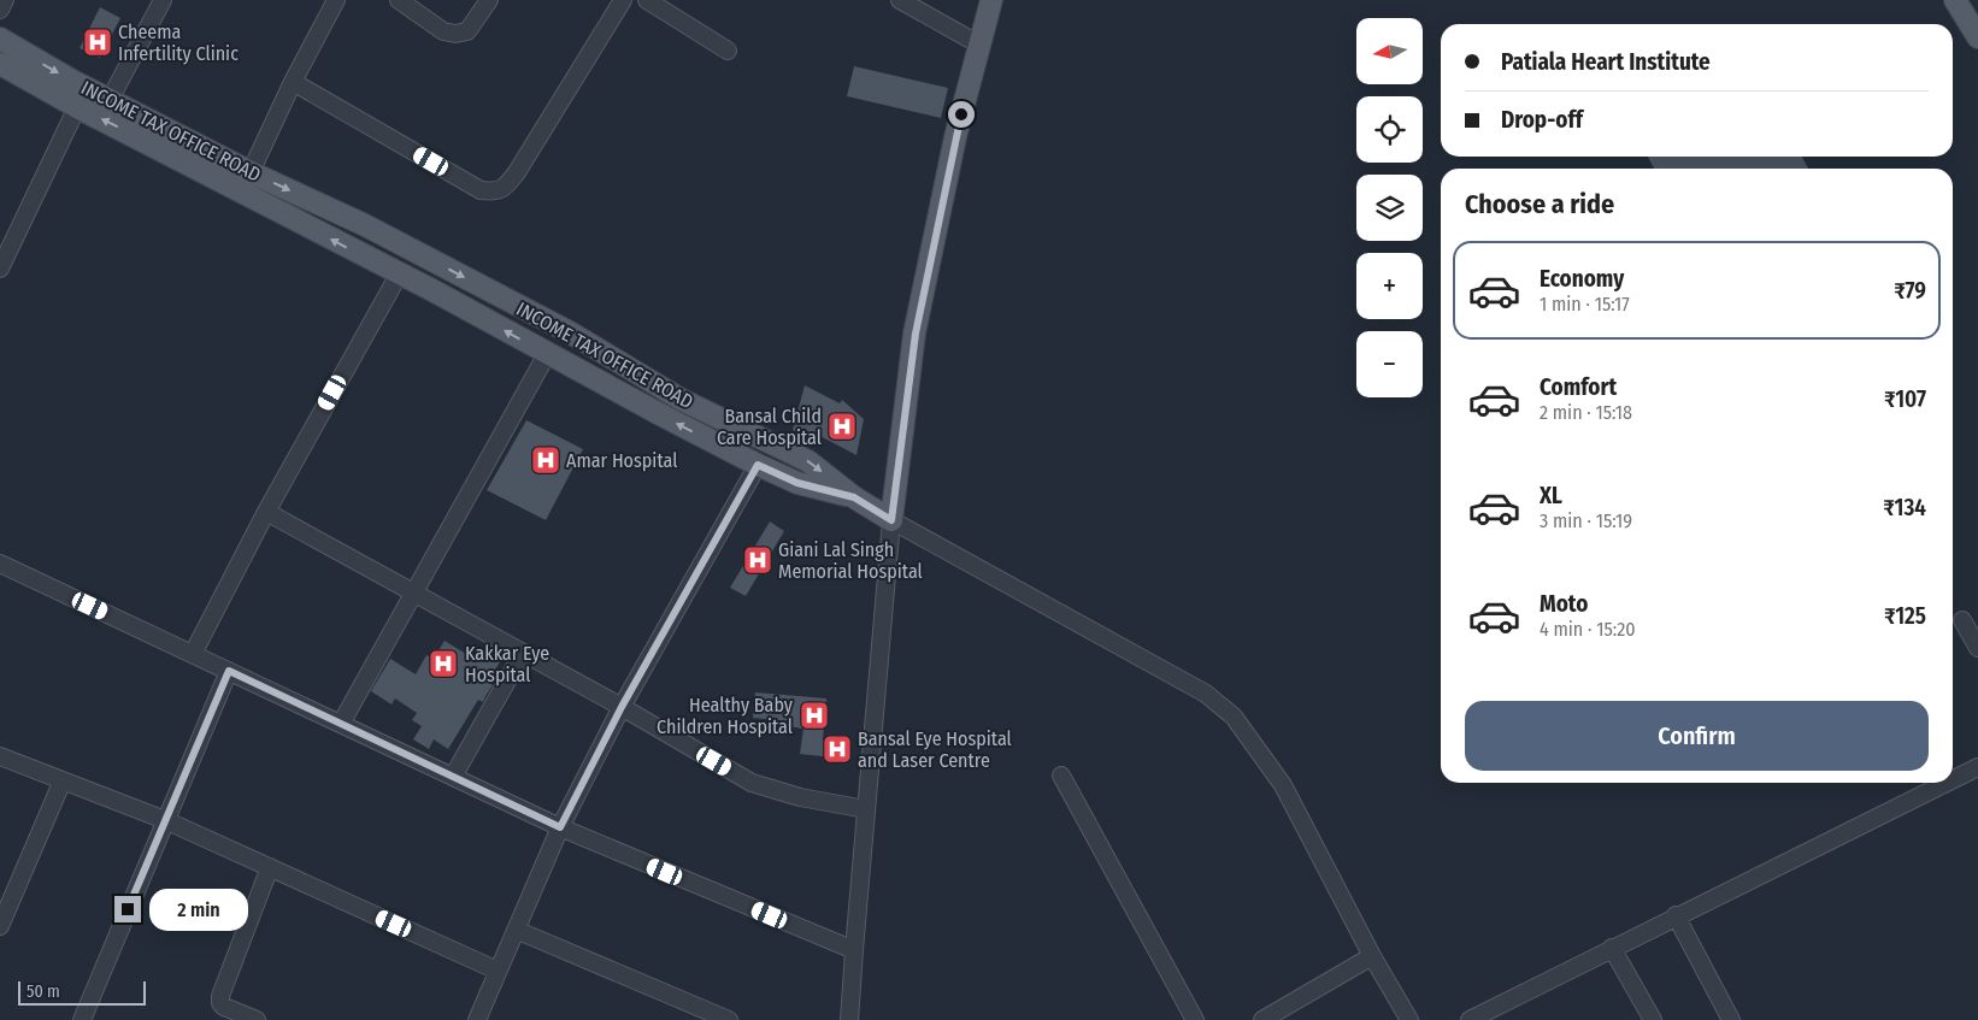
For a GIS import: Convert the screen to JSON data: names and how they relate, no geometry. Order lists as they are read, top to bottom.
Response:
{
  "streets": {
    "main road": ["INCOME TAX OFFICE ROAD"]
  },
  "places": {
    "hospital": [
      "Cheema Infertility Clinic",
      "Bansal Child Care Hospital",
      "Amar Hospital",
      "Giani Lal Singh Memorial Hospital",
      "Kakkar Eye Hospital",
      "Healthy Baby Children Hospital",
      "Bansal Eye Hospital and Laser Centre"
    ]
  },
  "scale_bar": "50 m",
  "north": "left",
  "page": {
    "map_buttons": ["+", "−"],
    "banner": ["Patiala Heart Institute", "Drop-off"],
    "heading": "Choose a ride",
    "list": [
      {
        "name": "Economy",
        "note": "1 min · 15:17",
        "value": "₹79"
      },
      {
        "name": "Comfort",
        "note": "2 min · 15:18",
        "value": "₹107"
      },
      {
        "name": "XL",
        "note": "3 min · 15:19",
        "value": "₹134"
      },
      {
        "name": "Moto",
        "note": "4 min · 15:20",
        "value": "₹125"
      }
    ],
    "buttons": "Confirm",
    "bubble": "2 min",
    "scale": "50 m"
  }
}
